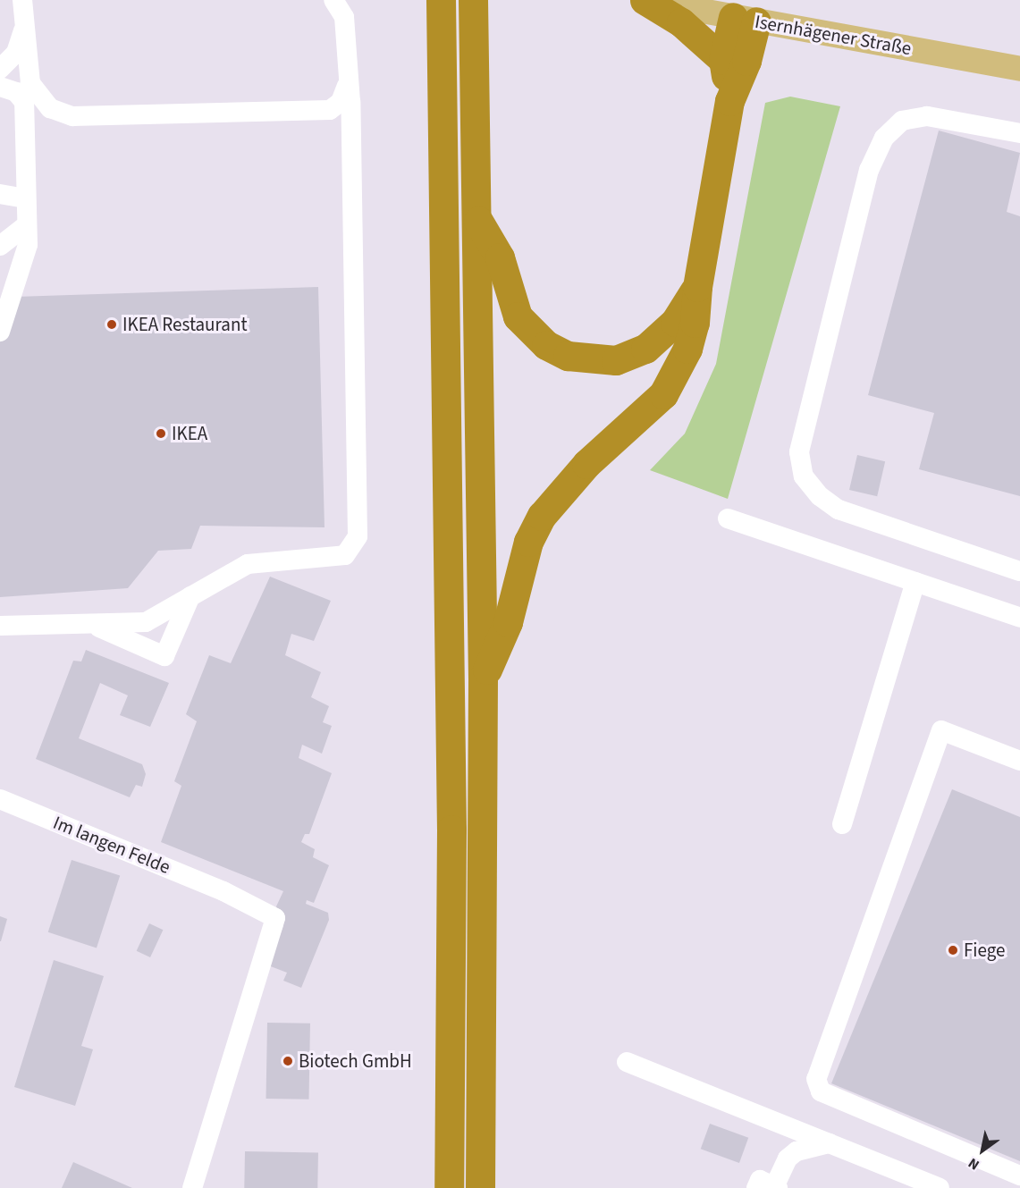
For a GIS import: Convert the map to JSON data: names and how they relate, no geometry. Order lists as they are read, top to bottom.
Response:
{
  "streets": {
    "main road": ["Isernhägener Straße"],
    "street": ["Im langen Felde"]
  },
  "places": [
    "IKEA Restaurant",
    "IKEA",
    "Fiege",
    "Biotech GmbH"
  ],
  "north": "bottom left"
}
